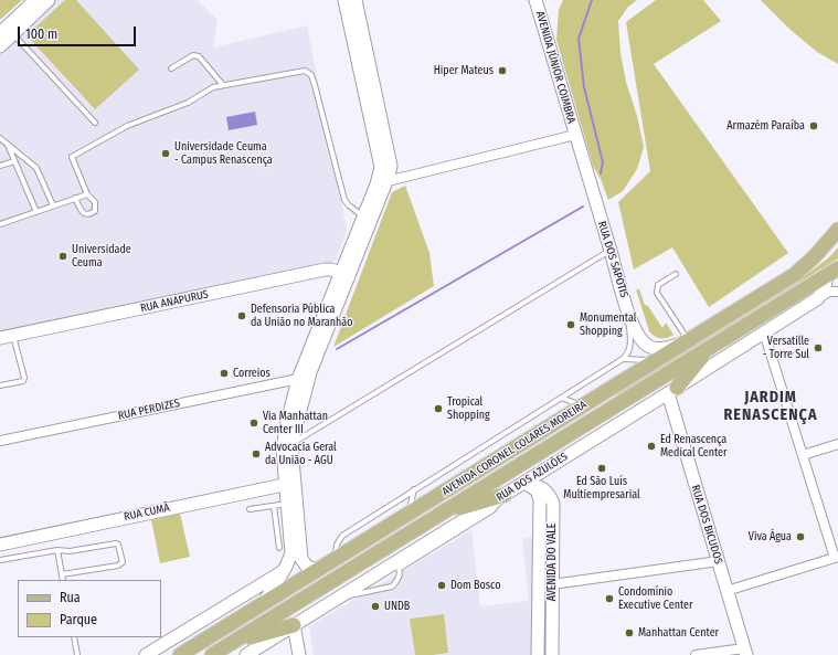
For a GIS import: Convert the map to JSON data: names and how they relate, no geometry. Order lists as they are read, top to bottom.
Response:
{
  "streets": {
    "main road": [
      "AVENIDA JÚNIOR COIMBRA",
      "RUA DOS SAPOTIS",
      "RUA ANAPURUS",
      "AVENIDA CORONEL COLARES MOREIRA",
      "RUA DOS AZULÕES",
      "RUA CUMÃ",
      "RUA DOS BICUDOS",
      "AVENIDA DO VALE"
    ],
    "street": ["RUA PERDIZES"]
  },
  "crossings": [
    ["AVENIDA JÚNIOR COIMBRA", "RUA DOS SAPOTIS"],
    ["RUA DOS SAPOTIS", "AVENIDA CORONEL COLARES MOREIRA"],
    ["RUA DOS AZULÕES", "RUA DOS BICUDOS"],
    ["RUA DOS AZULÕES", "AVENIDA DO VALE"]
  ],
  "districts": ["JARDIM RENASCENÇA"],
  "places": [
    "Hiper Mateus",
    "Armazém Paraíba",
    "Universidade Ceuma - Campus Renascença",
    "Universidade Ceuma",
    "Defensoria Pública da União no Maranhão",
    "Monumental Shopping",
    "Versatille - Torre Sul",
    "Correios",
    "Tropical Shopping",
    "Via Manhattan Center III",
    "Ed Renascença Medical Center",
    "Advocacia Geral da União - AGU",
    "Ed São Luís Multiempresarial",
    "Viva Água",
    "Dom Bosco",
    "Condomínio Executive Center",
    "UNDB",
    "Manhattan Center"
  ],
  "legend": ["Rua", "Parque"],
  "scale_bar": "100 m"
}
